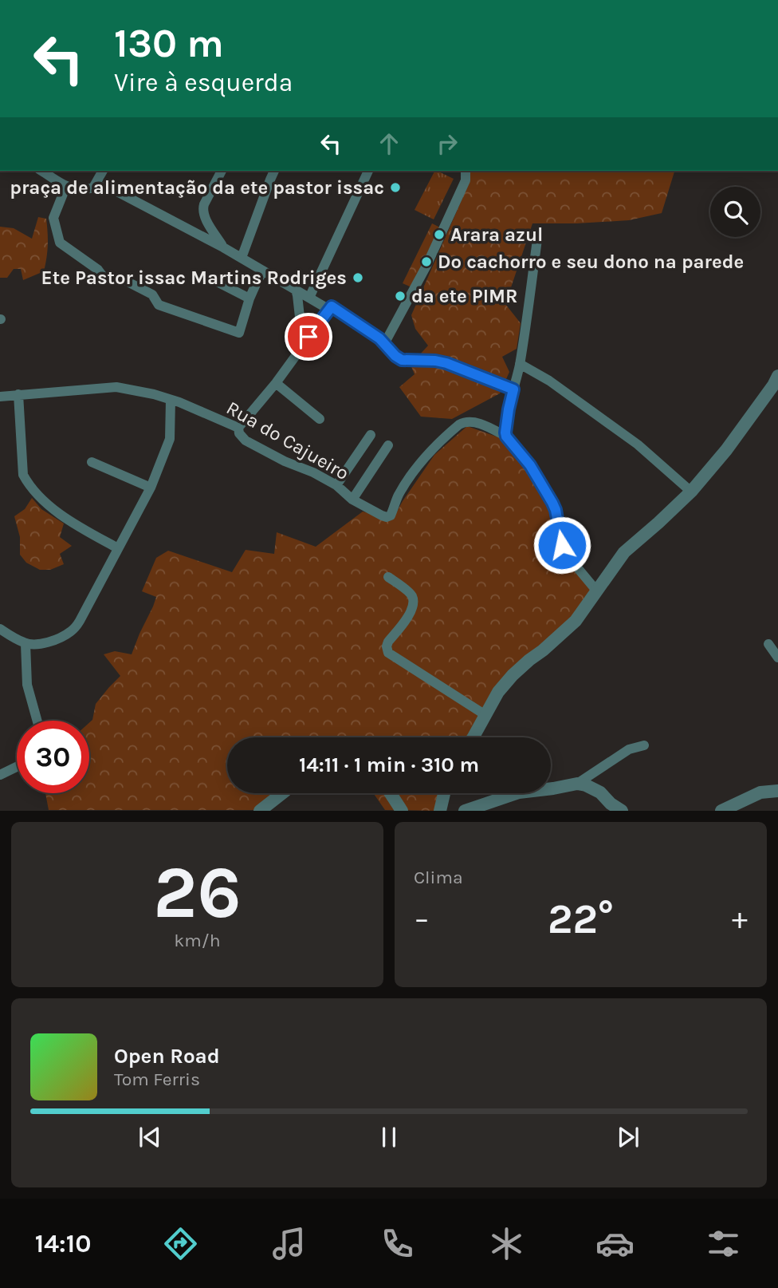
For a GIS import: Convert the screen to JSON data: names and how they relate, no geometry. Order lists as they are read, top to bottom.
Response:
{
  "streets": {
    "street": ["Rua do Cajueiro"]
  },
  "places": [
    "praça de alimentação da ete pastor issac",
    "Arara azul",
    "Do cachorro e seu dono na parede",
    "Ete Pastor issac Martins Rodriges",
    "da ete PIMR"
  ],
  "page": {
    "turn": ["130 m", "Vire à esquerda"],
    "limit": "30",
    "trip": "14:11 · 1 min · 310 m",
    "tile": [
      ["26", "km/h"],
      "Clima"
    ],
    "heat": ["−", "22°", "+"],
    "song": ["Open Road", "Tom Ferris"],
    "tabs": "14:10"
  }
}
